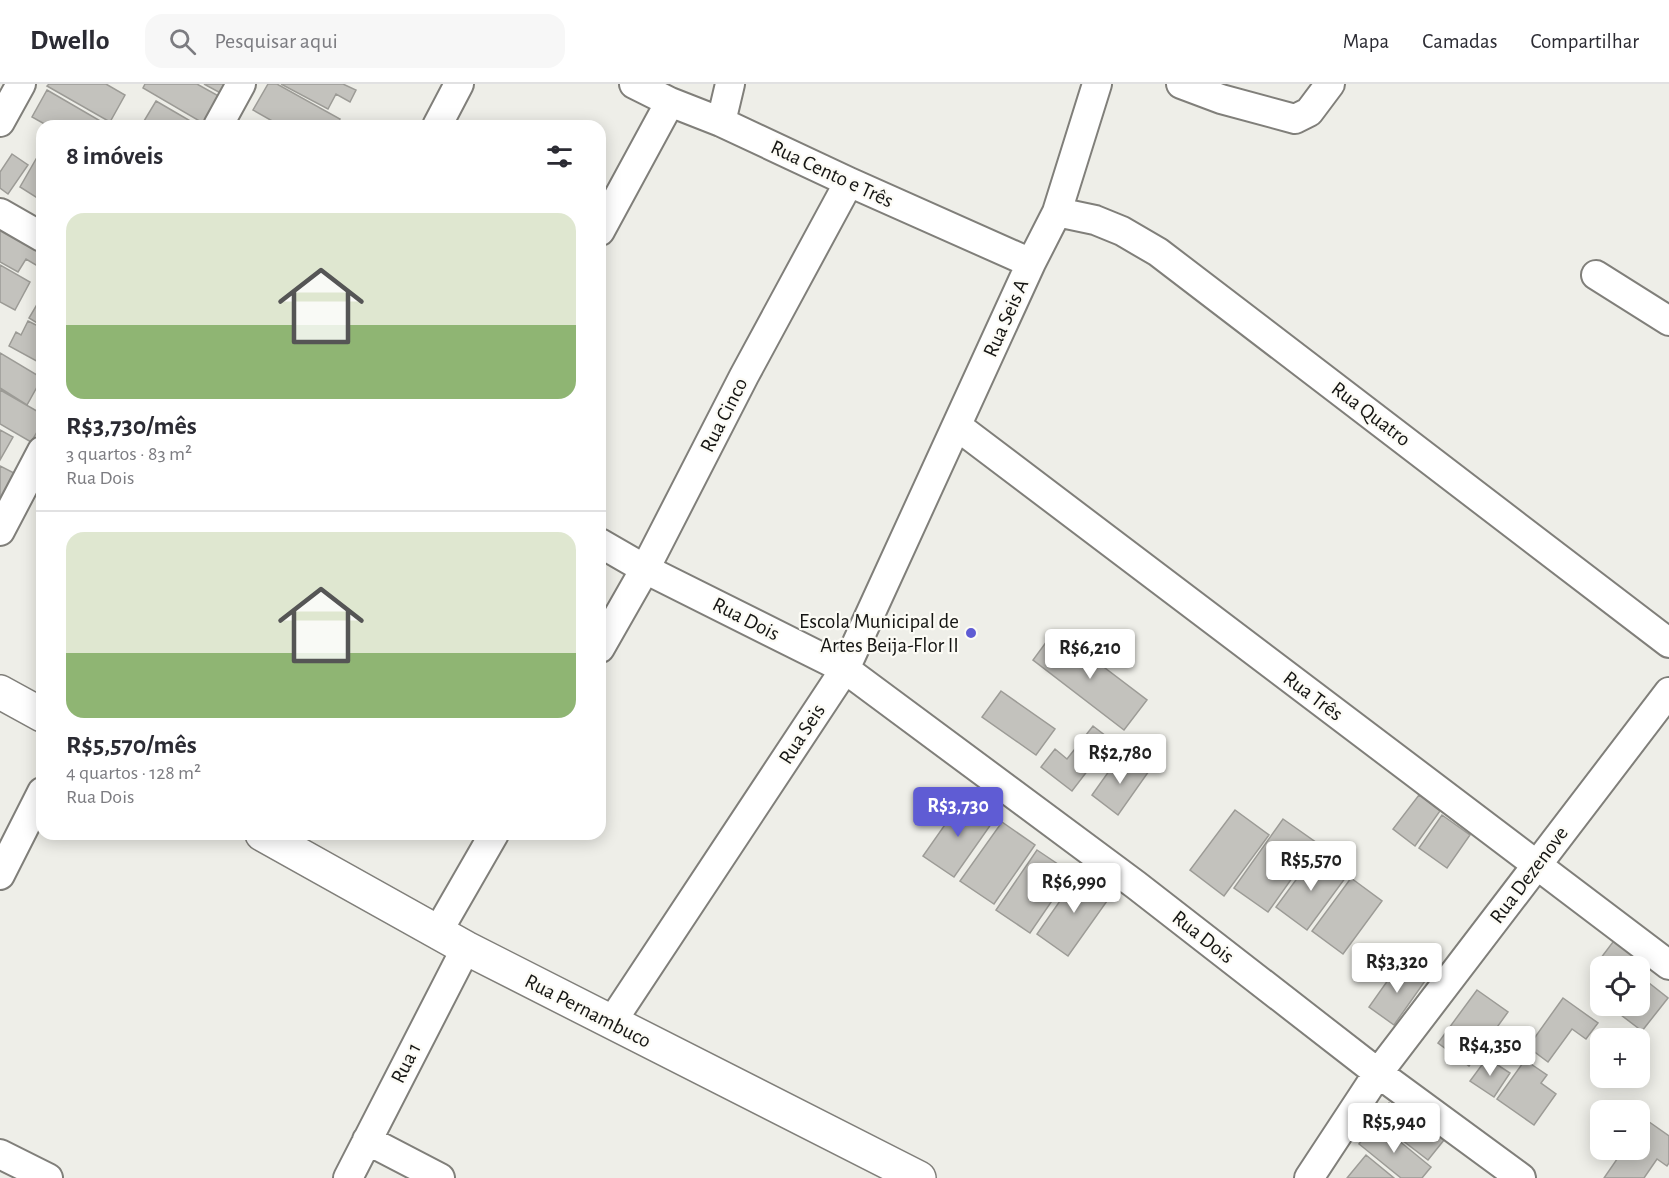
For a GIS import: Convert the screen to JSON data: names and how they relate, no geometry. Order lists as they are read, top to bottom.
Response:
{
  "streets": {
    "street": [
      "Rua Cento e Três",
      "Rua Seis A",
      "Rua Quatro",
      "Rua Cinco",
      "Rua Dois",
      "Rua Três",
      "Rua Seis",
      "Rua Dezenove",
      "Rua Pernambuco",
      "Rua 1"
    ]
  },
  "crossings": [
    ["Rua Cento e Três", "Rua Seis A"],
    ["Rua Cento e Três", "Rua Cinco"],
    ["Rua Seis A", "Rua Quatro"],
    ["Rua Seis A", "Rua Três"],
    ["Rua Seis A", "Rua Seis"],
    ["Rua Cinco", "Rua Dois"],
    ["Rua Dois", "Rua Seis"],
    ["Rua Dois", "Rua Dezenove"],
    ["Rua Três", "Rua Seis"],
    ["Rua Três", "Rua Dezenove"],
    ["Rua Seis", "Rua Pernambuco"],
    ["Rua Pernambuco", "Rua 1"]
  ],
  "places": ["Escola Municipal de Artes Beija-Flor II"],
  "page": {
    "header": "Dwello",
    "search": "Pesquisar aqui",
    "nav": ["Mapa", "Camadas", "Compartilhar"],
    "heading": "8 imóveis",
    "list": [
      {
        "name": "R$3,730/mês",
        "note": "3 quartos · 83 m² · Rua Dois"
      },
      {
        "name": "R$5,570/mês",
        "note": "4 quartos · 128 m² · Rua Dois"
      }
    ],
    "price": [
      "R$6,210",
      "R$2,780",
      "R$3,730",
      "R$5,570",
      "R$6,990",
      "R$3,320",
      "R$4,350",
      "R$5,940"
    ],
    "map_buttons": ["+", "−"]
  }
}
